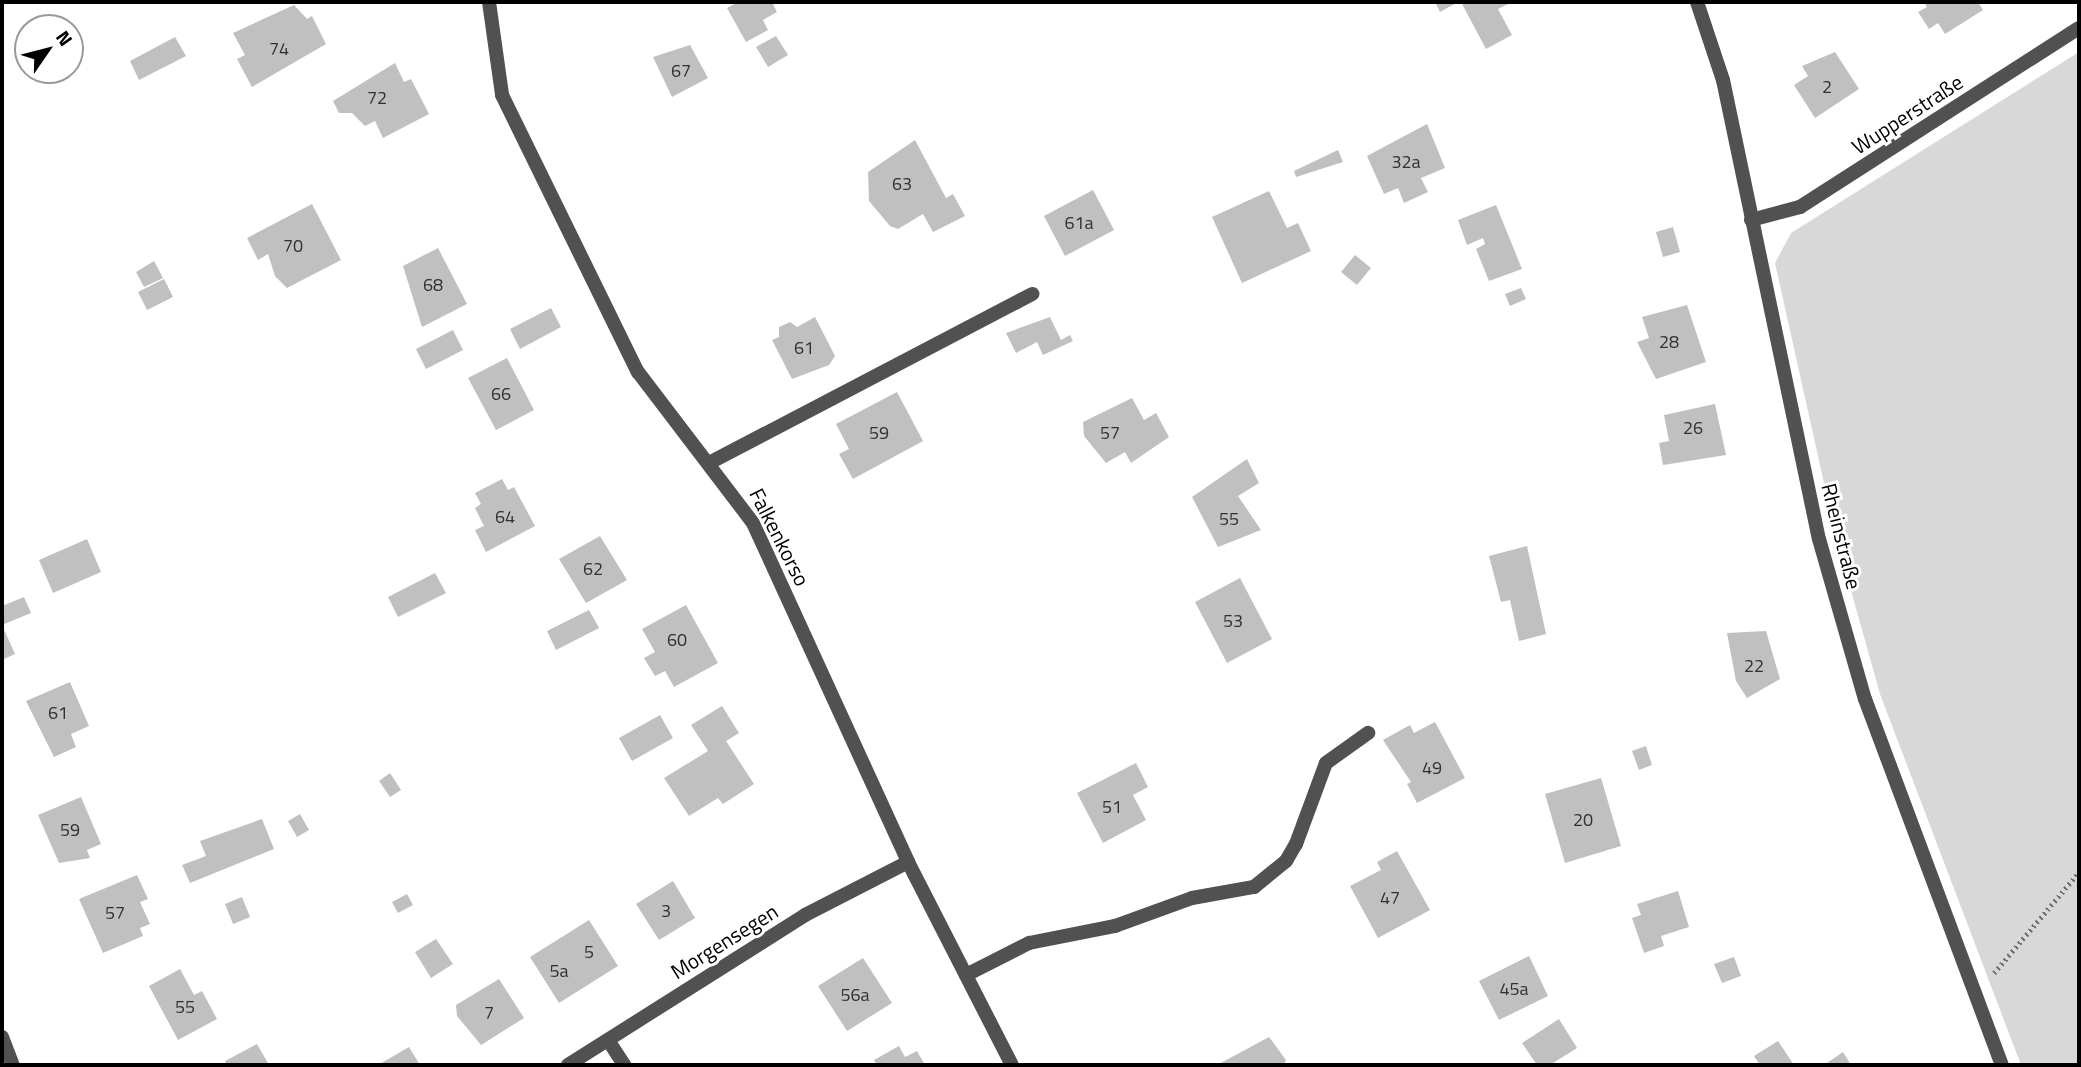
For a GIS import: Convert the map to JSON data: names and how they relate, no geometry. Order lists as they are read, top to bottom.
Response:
{
  "streets": {
    "street": [
      "Wupperstraße",
      "Rheinstraße",
      "Falkenkorso",
      "Morgensegen"
    ]
  },
  "crossings": [
    ["Wupperstraße", "Rheinstraße"],
    ["Falkenkorso", "Morgensegen"]
  ],
  "house_numbers": [
    "74",
    "67",
    "2",
    "72",
    "32a",
    "63",
    "61a",
    "70",
    "68",
    "28",
    "61",
    "66",
    "26",
    "59",
    "57",
    "64",
    "55",
    "62",
    "53",
    "60",
    "22",
    "61",
    "49",
    "51",
    "20",
    "59",
    "47",
    "3",
    "57",
    "5",
    "5a",
    "45a",
    "56a",
    "55",
    "7"
  ],
  "north": "top right"
}
